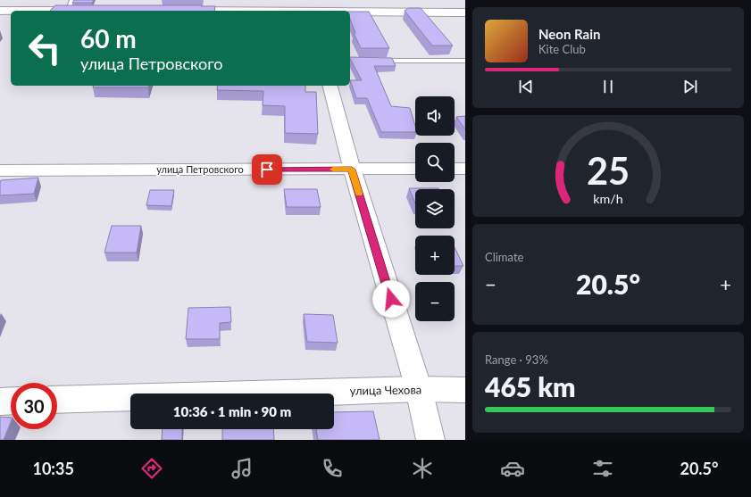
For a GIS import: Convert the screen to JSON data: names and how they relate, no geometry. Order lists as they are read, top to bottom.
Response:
{
  "streets": {
    "street": ["улица Петровского", "улица Чехова"]
  },
  "page": {
    "turn": ["60 m", "улица Петровского"],
    "song": ["Neon Rain", "Kite Club"],
    "map_buttons": ["+", "−"],
    "tile": [
      "Climate",
      ["Range · 93%", "465 km"]
    ],
    "heat": ["−", "20.5°", "+"],
    "limit": "30",
    "trip": "10:36 · 1 min · 90 m",
    "tabs": ["10:35", "20.5°"],
    "gauge": ["25", "km/h"]
  }
}
